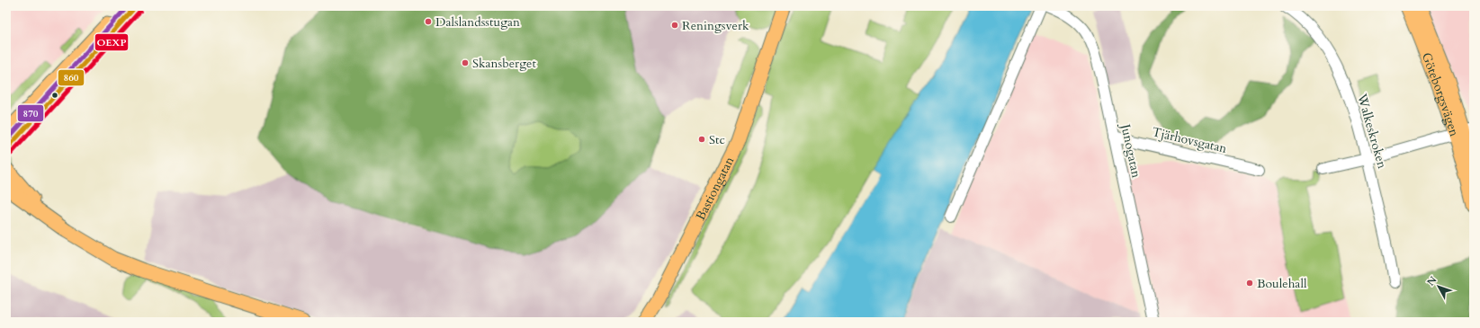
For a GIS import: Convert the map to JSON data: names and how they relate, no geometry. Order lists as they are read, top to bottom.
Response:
{
  "streets": {
    "main road": ["Göteborgsvägen", "Bastiongatan"],
    "street": ["Walkeskroken", "Tjärhovsgatan", "Junogatan"]
  },
  "crossings": [
    ["Tjärhovsgatan", "Junogatan"]
  ],
  "places": [
    "Dalslandsstugan",
    "Reningsverk",
    "Skansberget",
    "Stc",
    "Boulehall"
  ],
  "lines": ["transit line 860", "transit line 870", "transit line OEXP"],
  "north": "top left"
}
